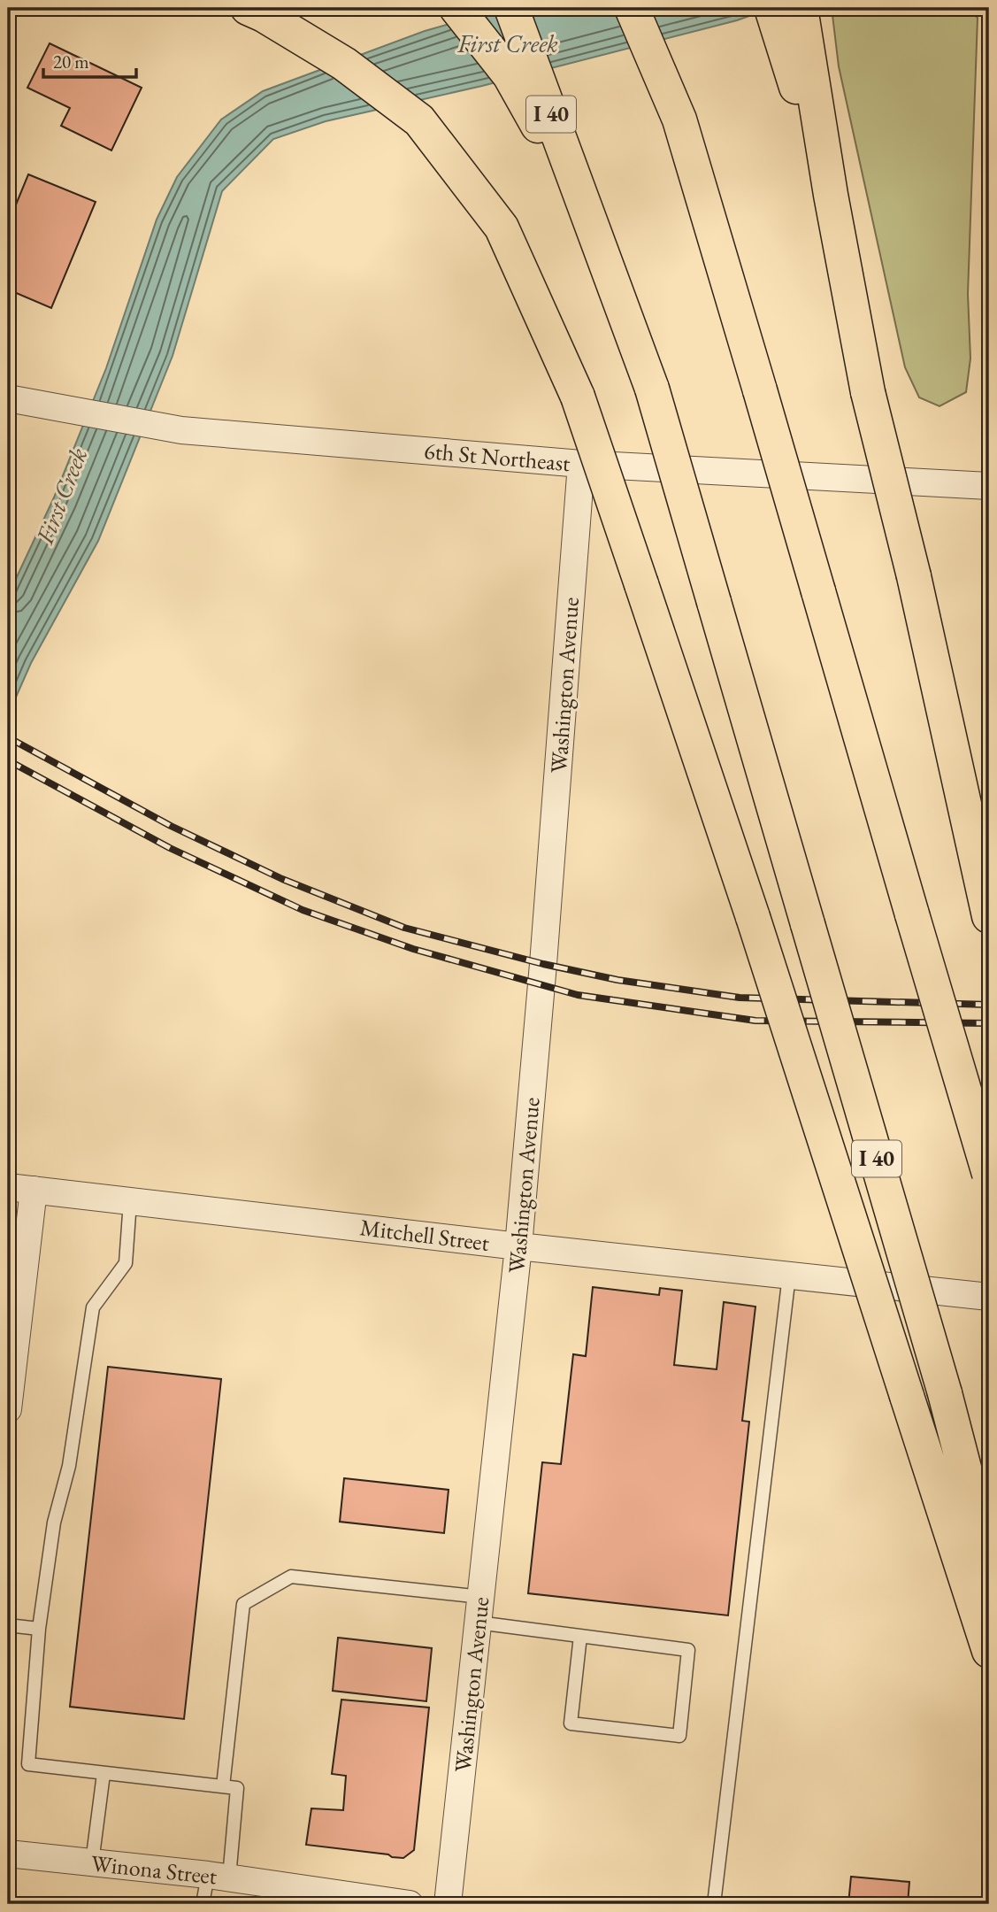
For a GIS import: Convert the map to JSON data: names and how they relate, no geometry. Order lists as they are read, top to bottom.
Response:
{
  "streets": {
    "highway": ["I 40"],
    "street": [
      "6th St Northeast",
      "Washington Avenue",
      "Mitchell Street",
      "Winona Street"
    ]
  },
  "crossings": [
    ["6th St Northeast", "Washington Avenue"],
    ["Washington Avenue", "Mitchell Street"]
  ],
  "water": ["First Creek"],
  "scale_bar": "20 m"
}
